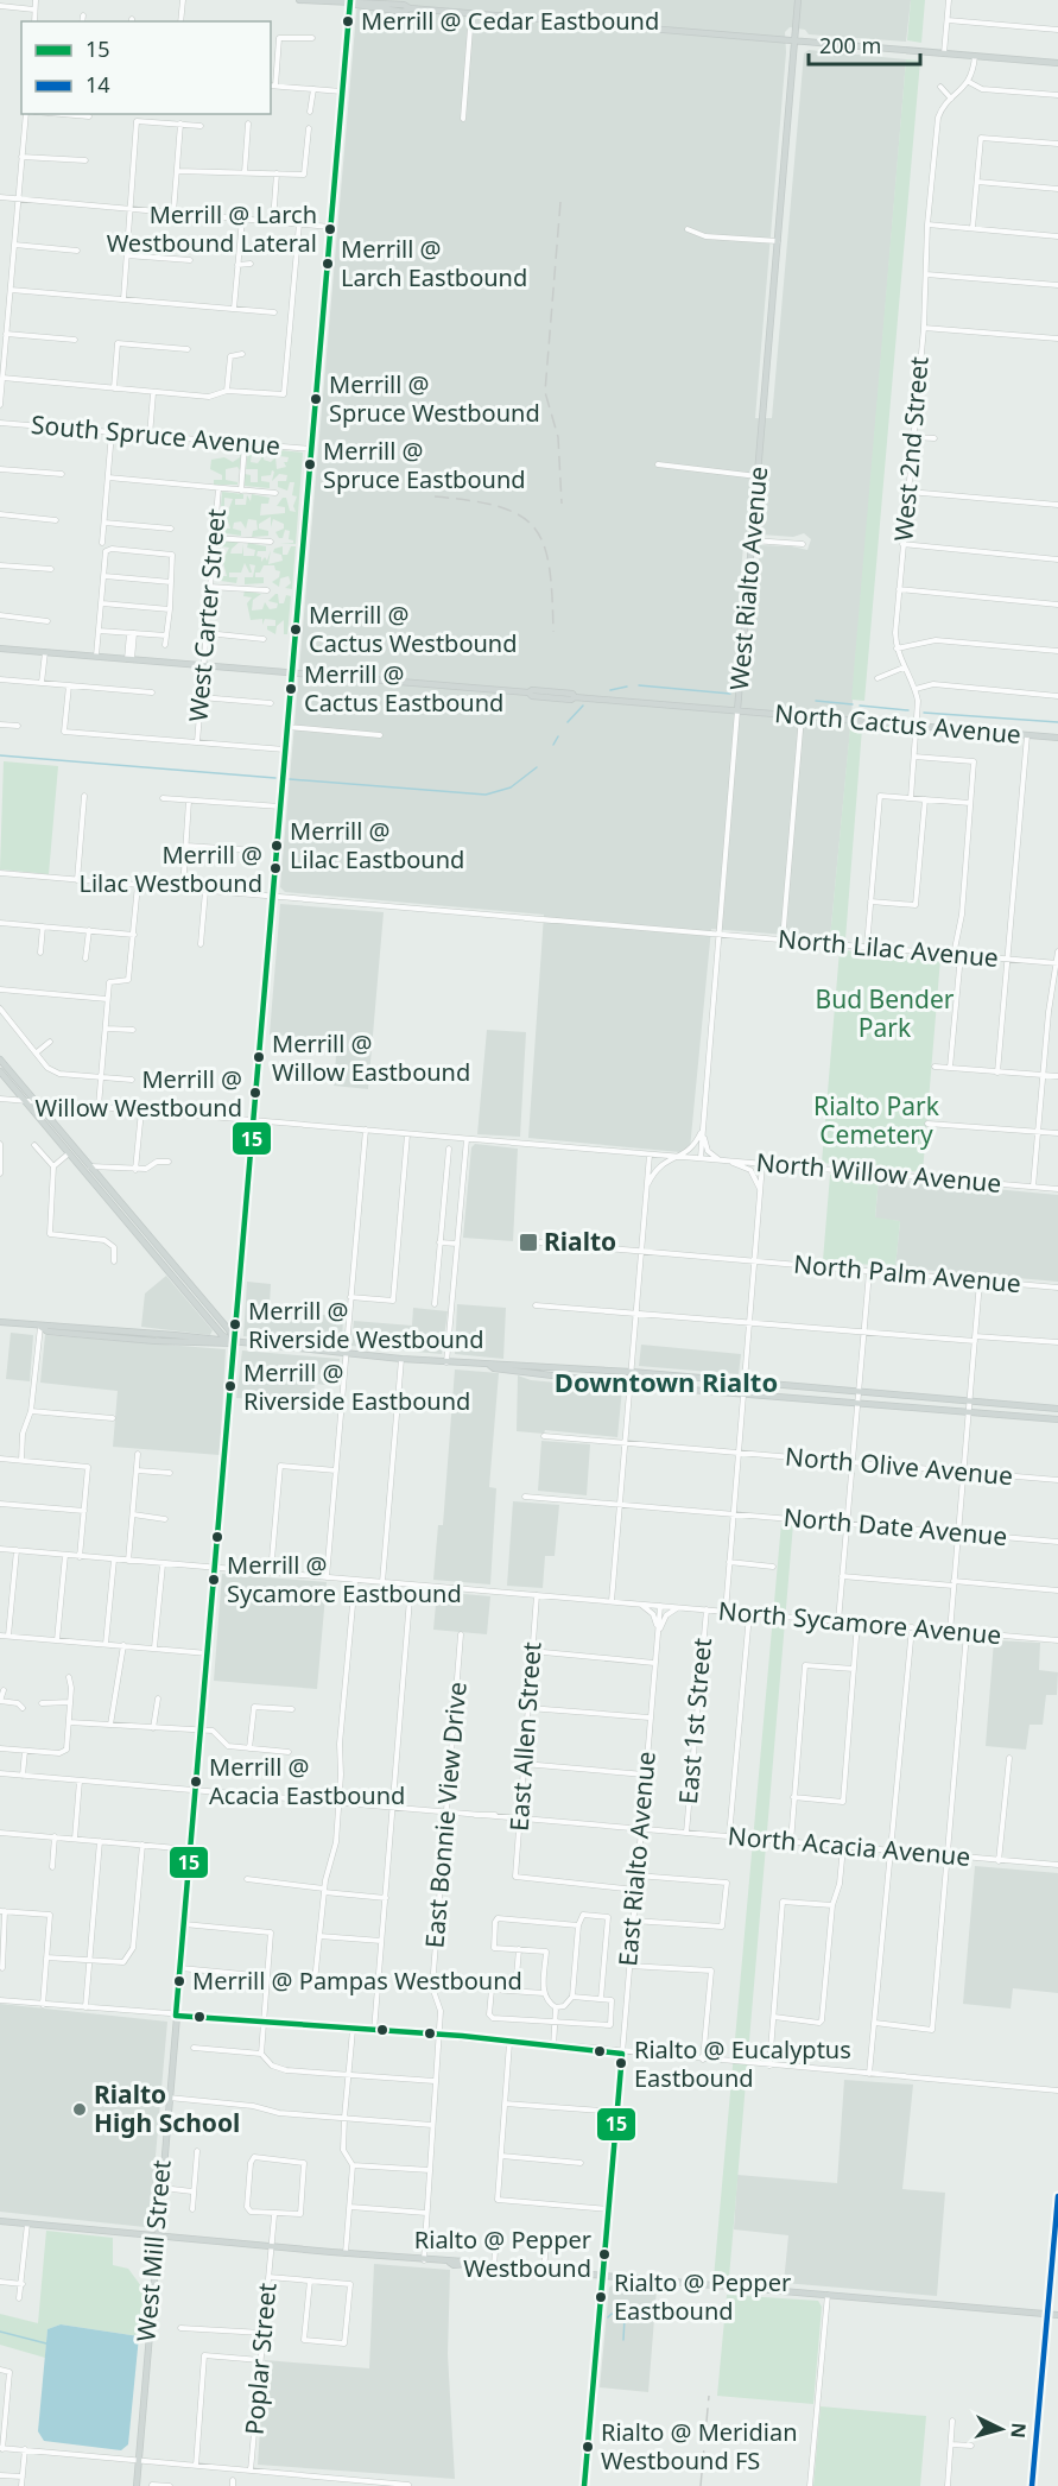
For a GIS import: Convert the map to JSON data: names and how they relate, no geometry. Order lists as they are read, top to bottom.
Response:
{
  "streets": {
    "main road": ["West Rialto Avenue", "North Cactus Avenue", "West Mill Street"],
    "street": [
      "South Spruce Avenue",
      "West 2nd Street",
      "West Carter Street",
      "North Lilac Avenue",
      "North Willow Avenue",
      "North Palm Avenue",
      "North Olive Avenue",
      "North Date Avenue",
      "North Sycamore Avenue",
      "East 1st Street",
      "East Allen Street",
      "East Bonnie View Drive",
      "North Acacia Avenue",
      "East Rialto Avenue",
      "Poplar Street"
    ]
  },
  "crossings": [
    ["South Spruce Avenue", "West Carter Street"],
    ["South Spruce Avenue", "West Mill Street"],
    ["West 2nd Street", "North Cactus Avenue"],
    ["West Rialto Avenue", "North Cactus Avenue"],
    ["West Rialto Avenue", "North Lilac Avenue"],
    ["West Rialto Avenue", "North Willow Avenue"],
    ["West Carter Street", "North Cactus Avenue"],
    ["North Cactus Avenue", "West Mill Street"],
    ["North Lilac Avenue", "West Mill Street"],
    ["North Willow Avenue", "East 1st Street"],
    ["North Willow Avenue", "West Mill Street"],
    ["North Palm Avenue", "East 1st Street"],
    ["North Olive Avenue", "East 1st Street"],
    ["North Date Avenue", "East 1st Street"],
    ["North Sycamore Avenue", "East 1st Street"],
    ["North Sycamore Avenue", "East Allen Street"],
    ["North Sycamore Avenue", "East Rialto Avenue"],
    ["North Sycamore Avenue", "West Mill Street"],
    ["East 1st Street", "North Acacia Avenue"],
    ["East Allen Street", "North Acacia Avenue"],
    ["East Allen Street", "East Rialto Avenue"],
    ["East Bonnie View Drive", "North Acacia Avenue"],
    ["North Acacia Avenue", "East Rialto Avenue"],
    ["North Acacia Avenue", "West Mill Street"]
  ],
  "districts": ["Downtown Rialto"],
  "parks": ["Bud Bender Park", "Rialto Park Cemetery"],
  "places": {
    "other": [
      "Merrill @ Cedar Eastbound",
      "Merrill @ Larch Westbound Lateral",
      "Merrill @ Larch Eastbound",
      "Merrill @ Spruce Westbound",
      "Merrill @ Spruce Eastbound",
      "Merrill @ Cactus Westbound",
      "Merrill @ Cactus Eastbound",
      "Merrill @ Lilac Eastbound",
      "Merrill @ Lilac Westbound",
      "Merrill @ Willow Eastbound",
      "Merrill @ Willow Westbound",
      "Merrill @ Riverside Westbound",
      "Merrill @ Riverside Eastbound",
      "Merrill @ Sycamore Eastbound",
      "Merrill @ Acacia Eastbound",
      "Merrill @ Pampas Westbound",
      "Rialto @ Eucalyptus Eastbound",
      "Rialto High School",
      "Rialto @ Pepper Westbound",
      "Rialto @ Pepper Eastbound",
      "Rialto @ Meridian Westbound FS"
    ],
    "transit": ["Rialto"]
  },
  "lines": ["transit line 15", "transit line 14"],
  "legend": ["15", "14"],
  "scale_bar": "200 m",
  "north": "right"
}
